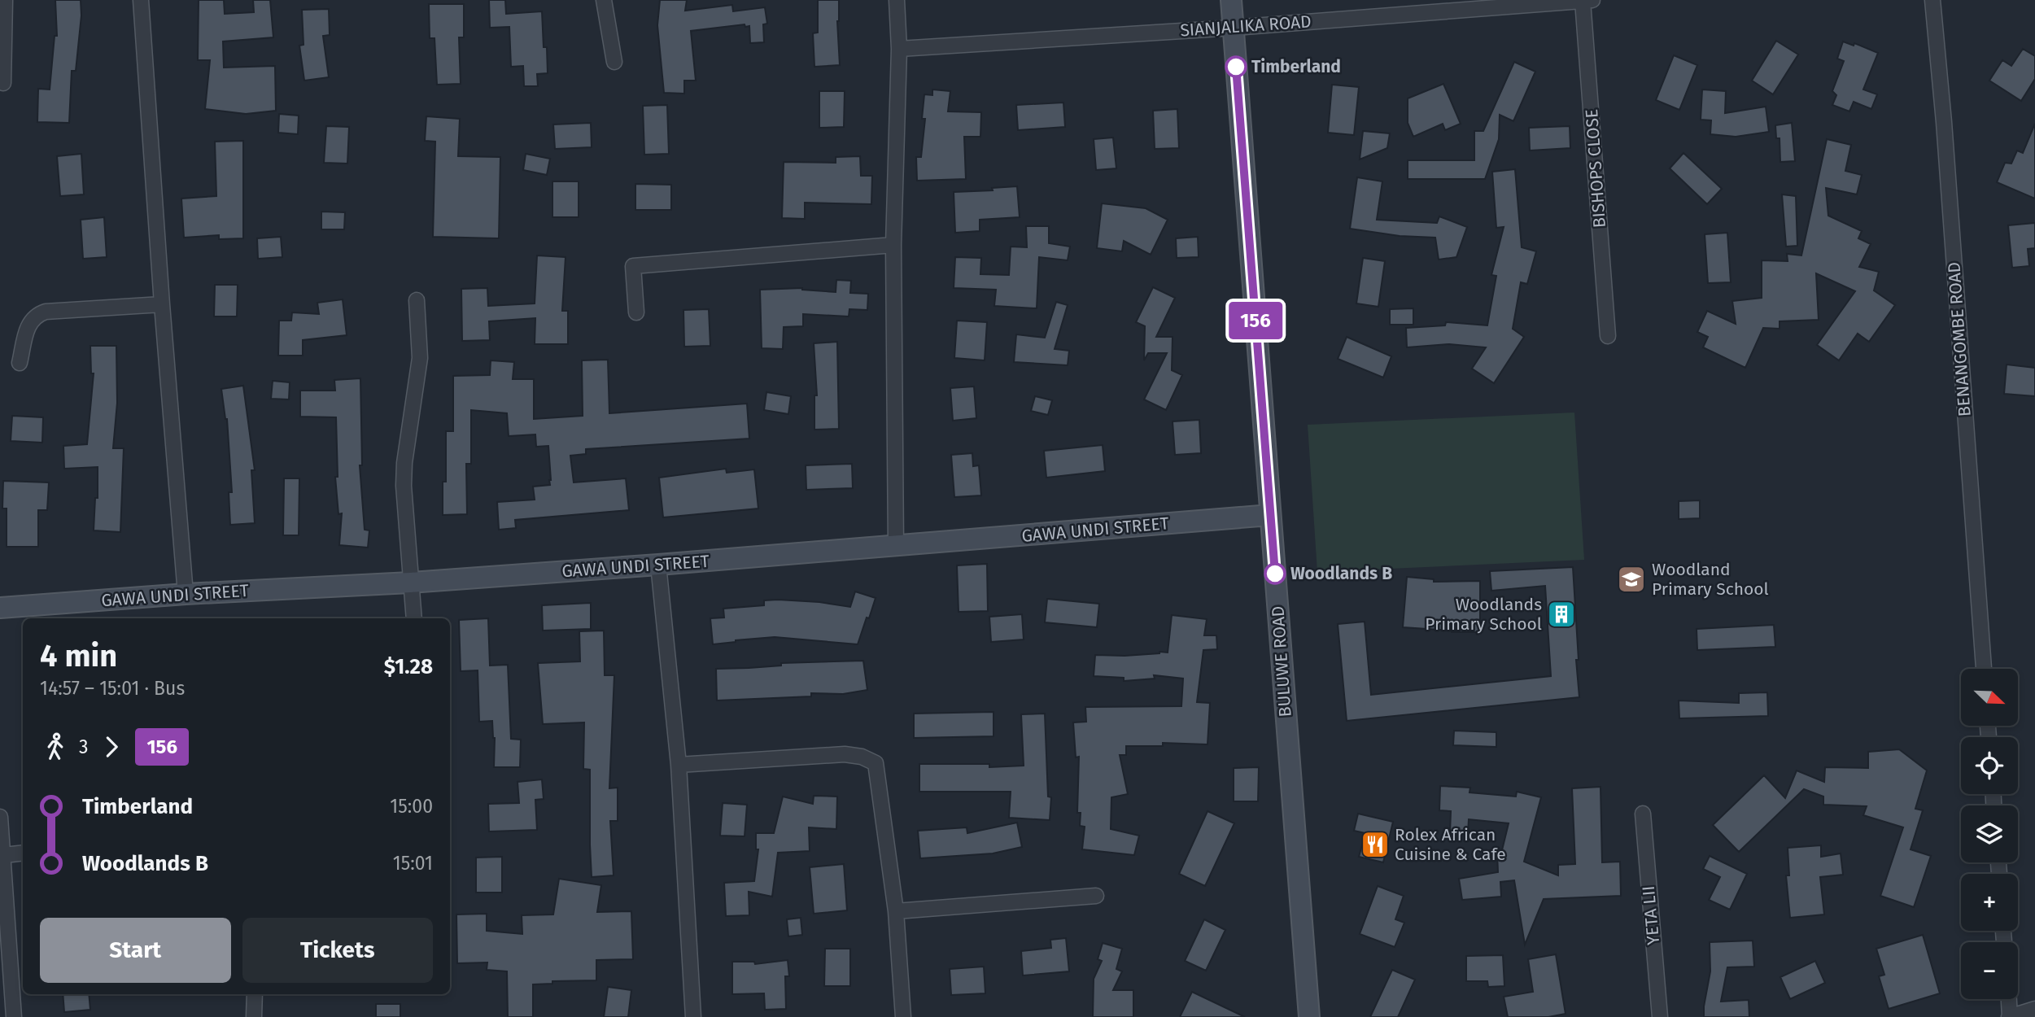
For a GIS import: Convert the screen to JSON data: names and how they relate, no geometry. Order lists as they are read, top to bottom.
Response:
{
  "streets": {
    "street": [
      "SIANJALIKA ROAD",
      "BISHOPS CLOSE",
      "BENANGOMBE ROAD",
      "GAWA UNDI STREET",
      "BULUWE ROAD",
      "YETA LII"
    ]
  },
  "crossings": [
    ["SIANJALIKA ROAD", "BISHOPS CLOSE"],
    ["SIANJALIKA ROAD", "BULUWE ROAD"],
    ["GAWA UNDI STREET", "BULUWE ROAD"]
  ],
  "places": {
    "other": ["Timberland", "Woodlands B"],
    "school or university": ["Woodland Primary School"],
    "building": ["Woodlands Primary School"],
    "restaurant": ["Rolex African Cuisine & Cafe"]
  },
  "lines": ["bus line 156"],
  "north": "bottom right",
  "page": {
    "on_map": "156",
    "heading": ["4 min", "14:57 – 15:01 · Bus", "$1.28"],
    "map_buttons": ["+", "−"],
    "legs": ["3", "156"],
    "list": [
      {
        "name": "Timberland",
        "value": "15:00"
      },
      {
        "name": "Woodlands B",
        "value": "15:01"
      }
    ],
    "buttons": ["Start", "Tickets"]
  }
}
